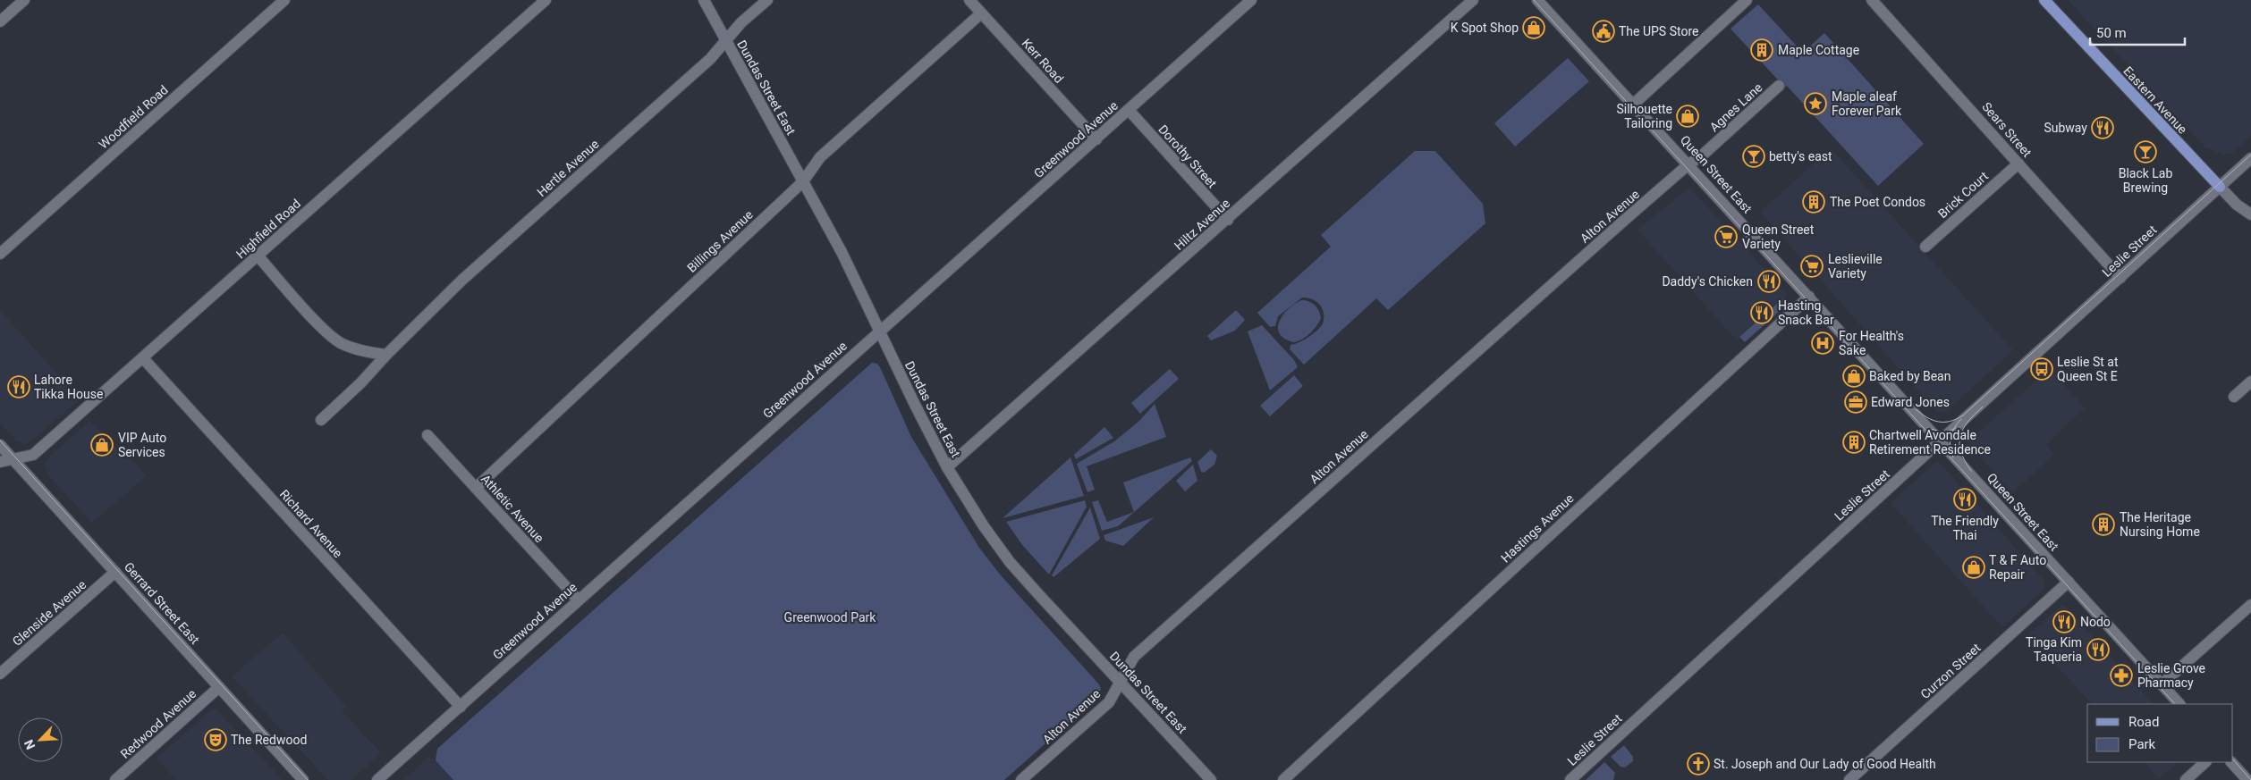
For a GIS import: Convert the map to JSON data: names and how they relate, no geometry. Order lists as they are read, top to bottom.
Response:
{
  "streets": {
    "main road": ["Eastern Avenue"],
    "street": [
      "Kerr Road",
      "Dundas Street East",
      "Agnes Lane",
      "Woodfield Road",
      "Sears Street",
      "Greenwood Avenue",
      "Dorothy Street",
      "Hertle Avenue",
      "Queen Street East",
      "Brick Court",
      "Alton Avenue",
      "Hiltz Avenue",
      "Highfield Road",
      "Billings Avenue",
      "Leslie Street",
      "Athletic Avenue",
      "Richard Avenue",
      "Hastings Avenue",
      "Gerrard Street East",
      "Glenside Avenue",
      "Curzon Street",
      "Redwood Avenue"
    ]
  },
  "crossings": [
    ["Kerr Road", "Greenwood Avenue"],
    ["Kerr Road", "Billings Avenue"],
    ["Dundas Street East", "Greenwood Avenue"],
    ["Dundas Street East", "Hertle Avenue"],
    ["Dundas Street East", "Alton Avenue"],
    ["Dundas Street East", "Hiltz Avenue"],
    ["Dundas Street East", "Billings Avenue"],
    ["Eastern Avenue", "Leslie Street"],
    ["Agnes Lane", "Queen Street East"],
    ["Agnes Lane", "Alton Avenue"],
    ["Sears Street", "Brick Court"],
    ["Sears Street", "Leslie Street"],
    ["Greenwood Avenue", "Dorothy Street"],
    ["Greenwood Avenue", "Athletic Avenue"],
    ["Greenwood Avenue", "Richard Avenue"],
    ["Dorothy Street", "Hiltz Avenue"],
    ["Queen Street East", "Alton Avenue"],
    ["Queen Street East", "Leslie Street"],
    ["Queen Street East", "Hastings Avenue"],
    ["Queen Street East", "Curzon Street"],
    ["Highfield Road", "Richard Avenue"],
    ["Highfield Road", "Gerrard Street East"],
    ["Billings Avenue", "Athletic Avenue"],
    ["Gerrard Street East", "Glenside Avenue"],
    ["Gerrard Street East", "Redwood Avenue"]
  ],
  "parks": ["Greenwood Park"],
  "places": {
    "shop": [
      "K Spot Shop",
      "Silhouette Tailoring",
      "Baked by Bean",
      "VIP Auto Services",
      "T & F Auto Repair"
    ],
    "public building": ["The UPS Store"],
    "building": [
      "Maple Cottage",
      "The Poet Condos",
      "Chartwell Avondale Retirement Residence",
      "The Heritage Nursing Home"
    ],
    "place": ["Maple aleaf Forever Park"],
    "restaurant": [
      "Subway",
      "Daddy's Chicken",
      "Hasting Snack Bar",
      "Lahore Tikka House",
      "The Friendly Thai",
      "Nodo",
      "Tinga Kim Taqueria"
    ],
    "bar": ["Black Lab Brewing", "betty's east"],
    "supermarket": ["Queen Street Variety", "Leslieville Variety"],
    "hospital": ["For Health's Sake"],
    "bus stop": ["Leslie St at Queen St E"],
    "office": ["Edward Jones"],
    "pharmacy": ["Leslie Grove Pharmacy"],
    "theatre": ["The Redwood"],
    "church": ["St. Joseph and Our Lady of Good Health"]
  },
  "legend": ["Road", "Park"],
  "scale_bar": "50 m",
  "north": "bottom left"
}
